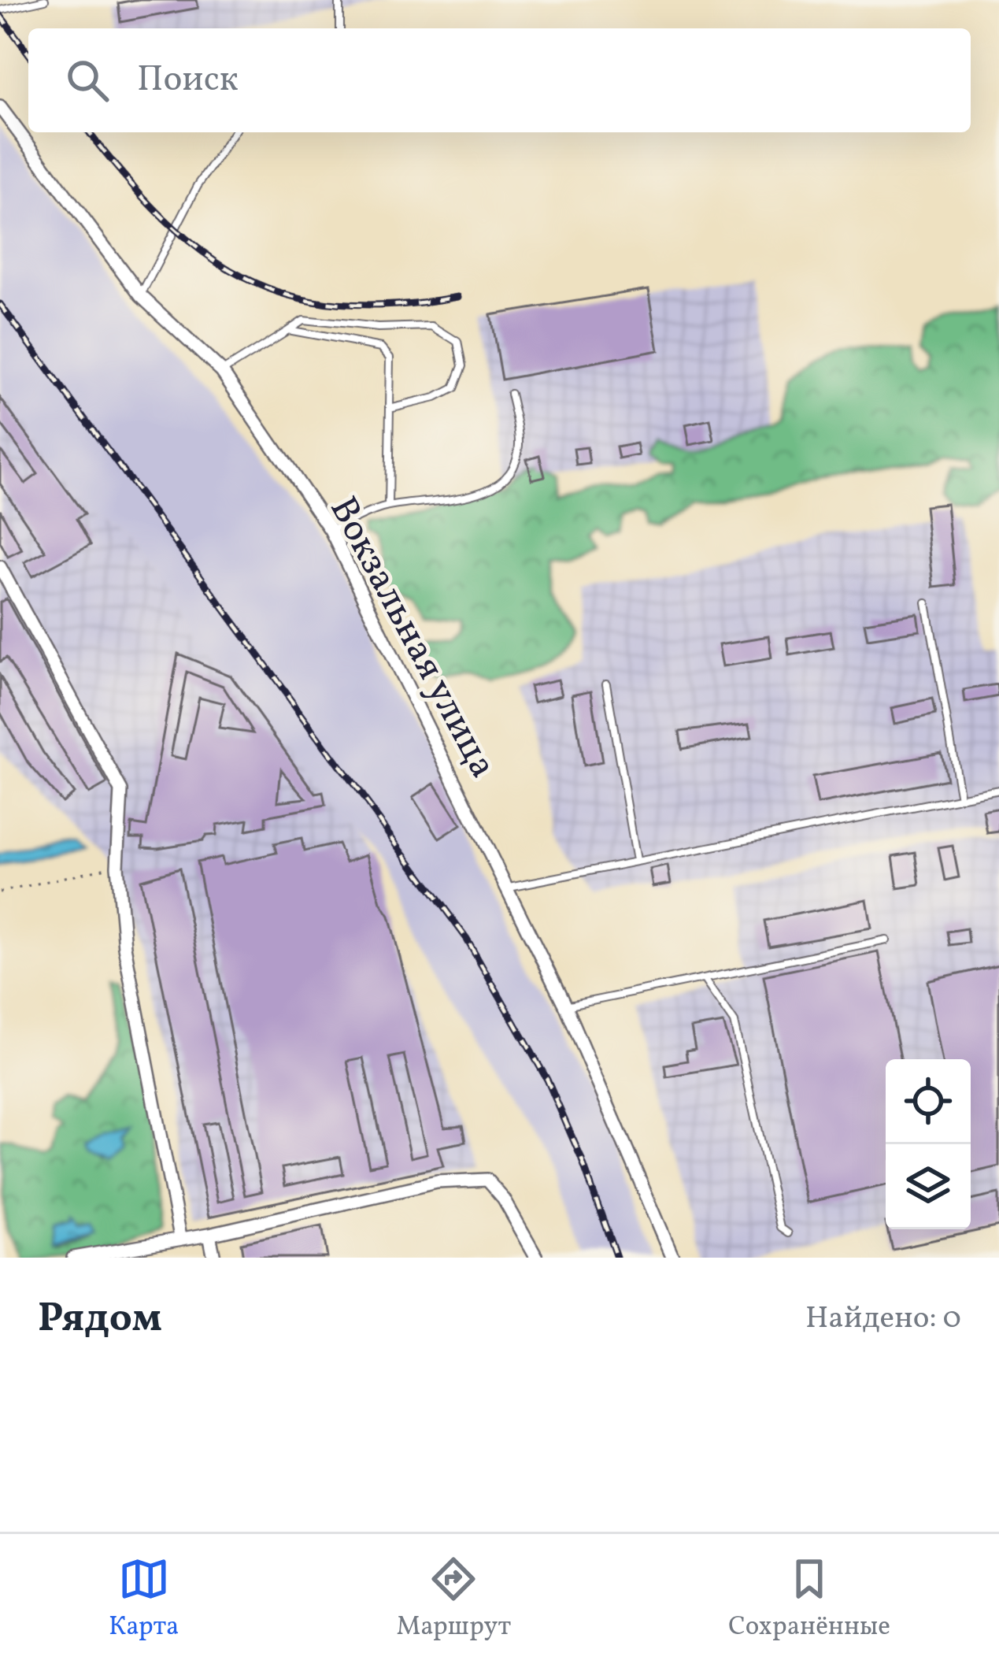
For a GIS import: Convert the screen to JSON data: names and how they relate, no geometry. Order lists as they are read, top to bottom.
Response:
{
  "streets": {
    "street": ["Вокзальная улица"]
  },
  "page": {
    "search": "Поиск",
    "heading": ["Рядом", "Найдено: 0"],
    "nav": ["Карта", "Маршрут", "Сохранённые"]
  }
}
